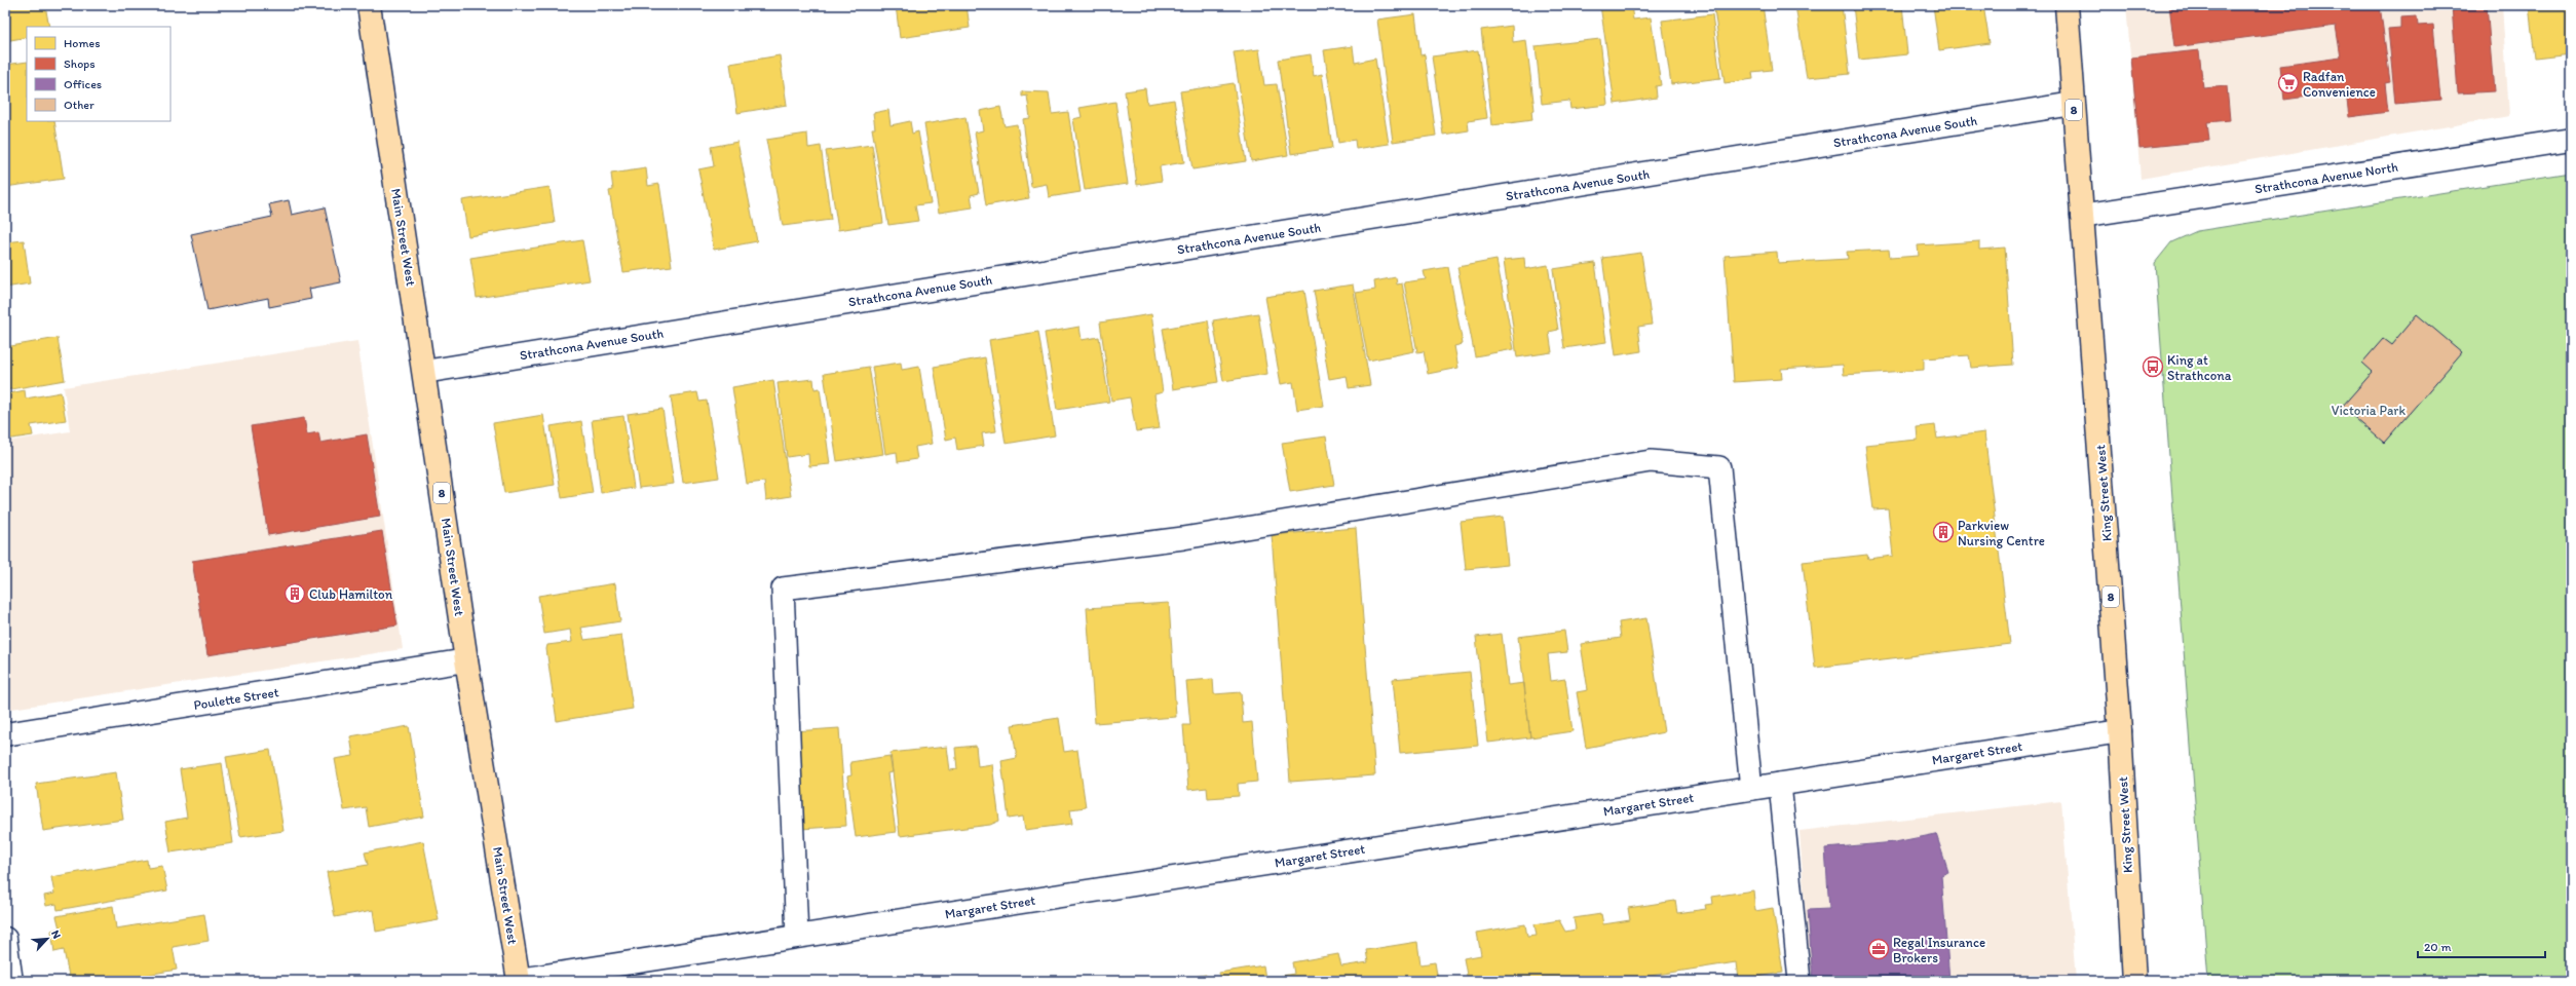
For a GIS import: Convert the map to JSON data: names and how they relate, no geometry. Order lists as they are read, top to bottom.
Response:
{
  "streets": {
    "main road": ["8", "Main Street West", "King Street West"],
    "street": [
      "Strathcona Avenue South",
      "Strathcona Avenue North",
      "Poulette Street",
      "Margaret Street"
    ]
  },
  "crossings": [
    ["Strathcona Avenue South", "Main Street West"],
    ["Strathcona Avenue South", "King Street West"],
    ["Strathcona Avenue North", "King Street West"],
    ["Main Street West", "Poulette Street"],
    ["Main Street West", "Margaret Street"],
    ["King Street West", "Margaret Street"]
  ],
  "parks": ["Victoria Park"],
  "places": {
    "supermarket": ["Radfan Convenience"],
    "bus stop": ["King at Strathcona"],
    "building": ["Parkview Nursing Centre", "Club Hamilton"],
    "office": ["Regal Insurance Brokers"]
  },
  "legend": [
    "Homes",
    "Shops",
    "Offices",
    "Other"
  ],
  "scale_bar": "20 m",
  "north": "top right"
}
